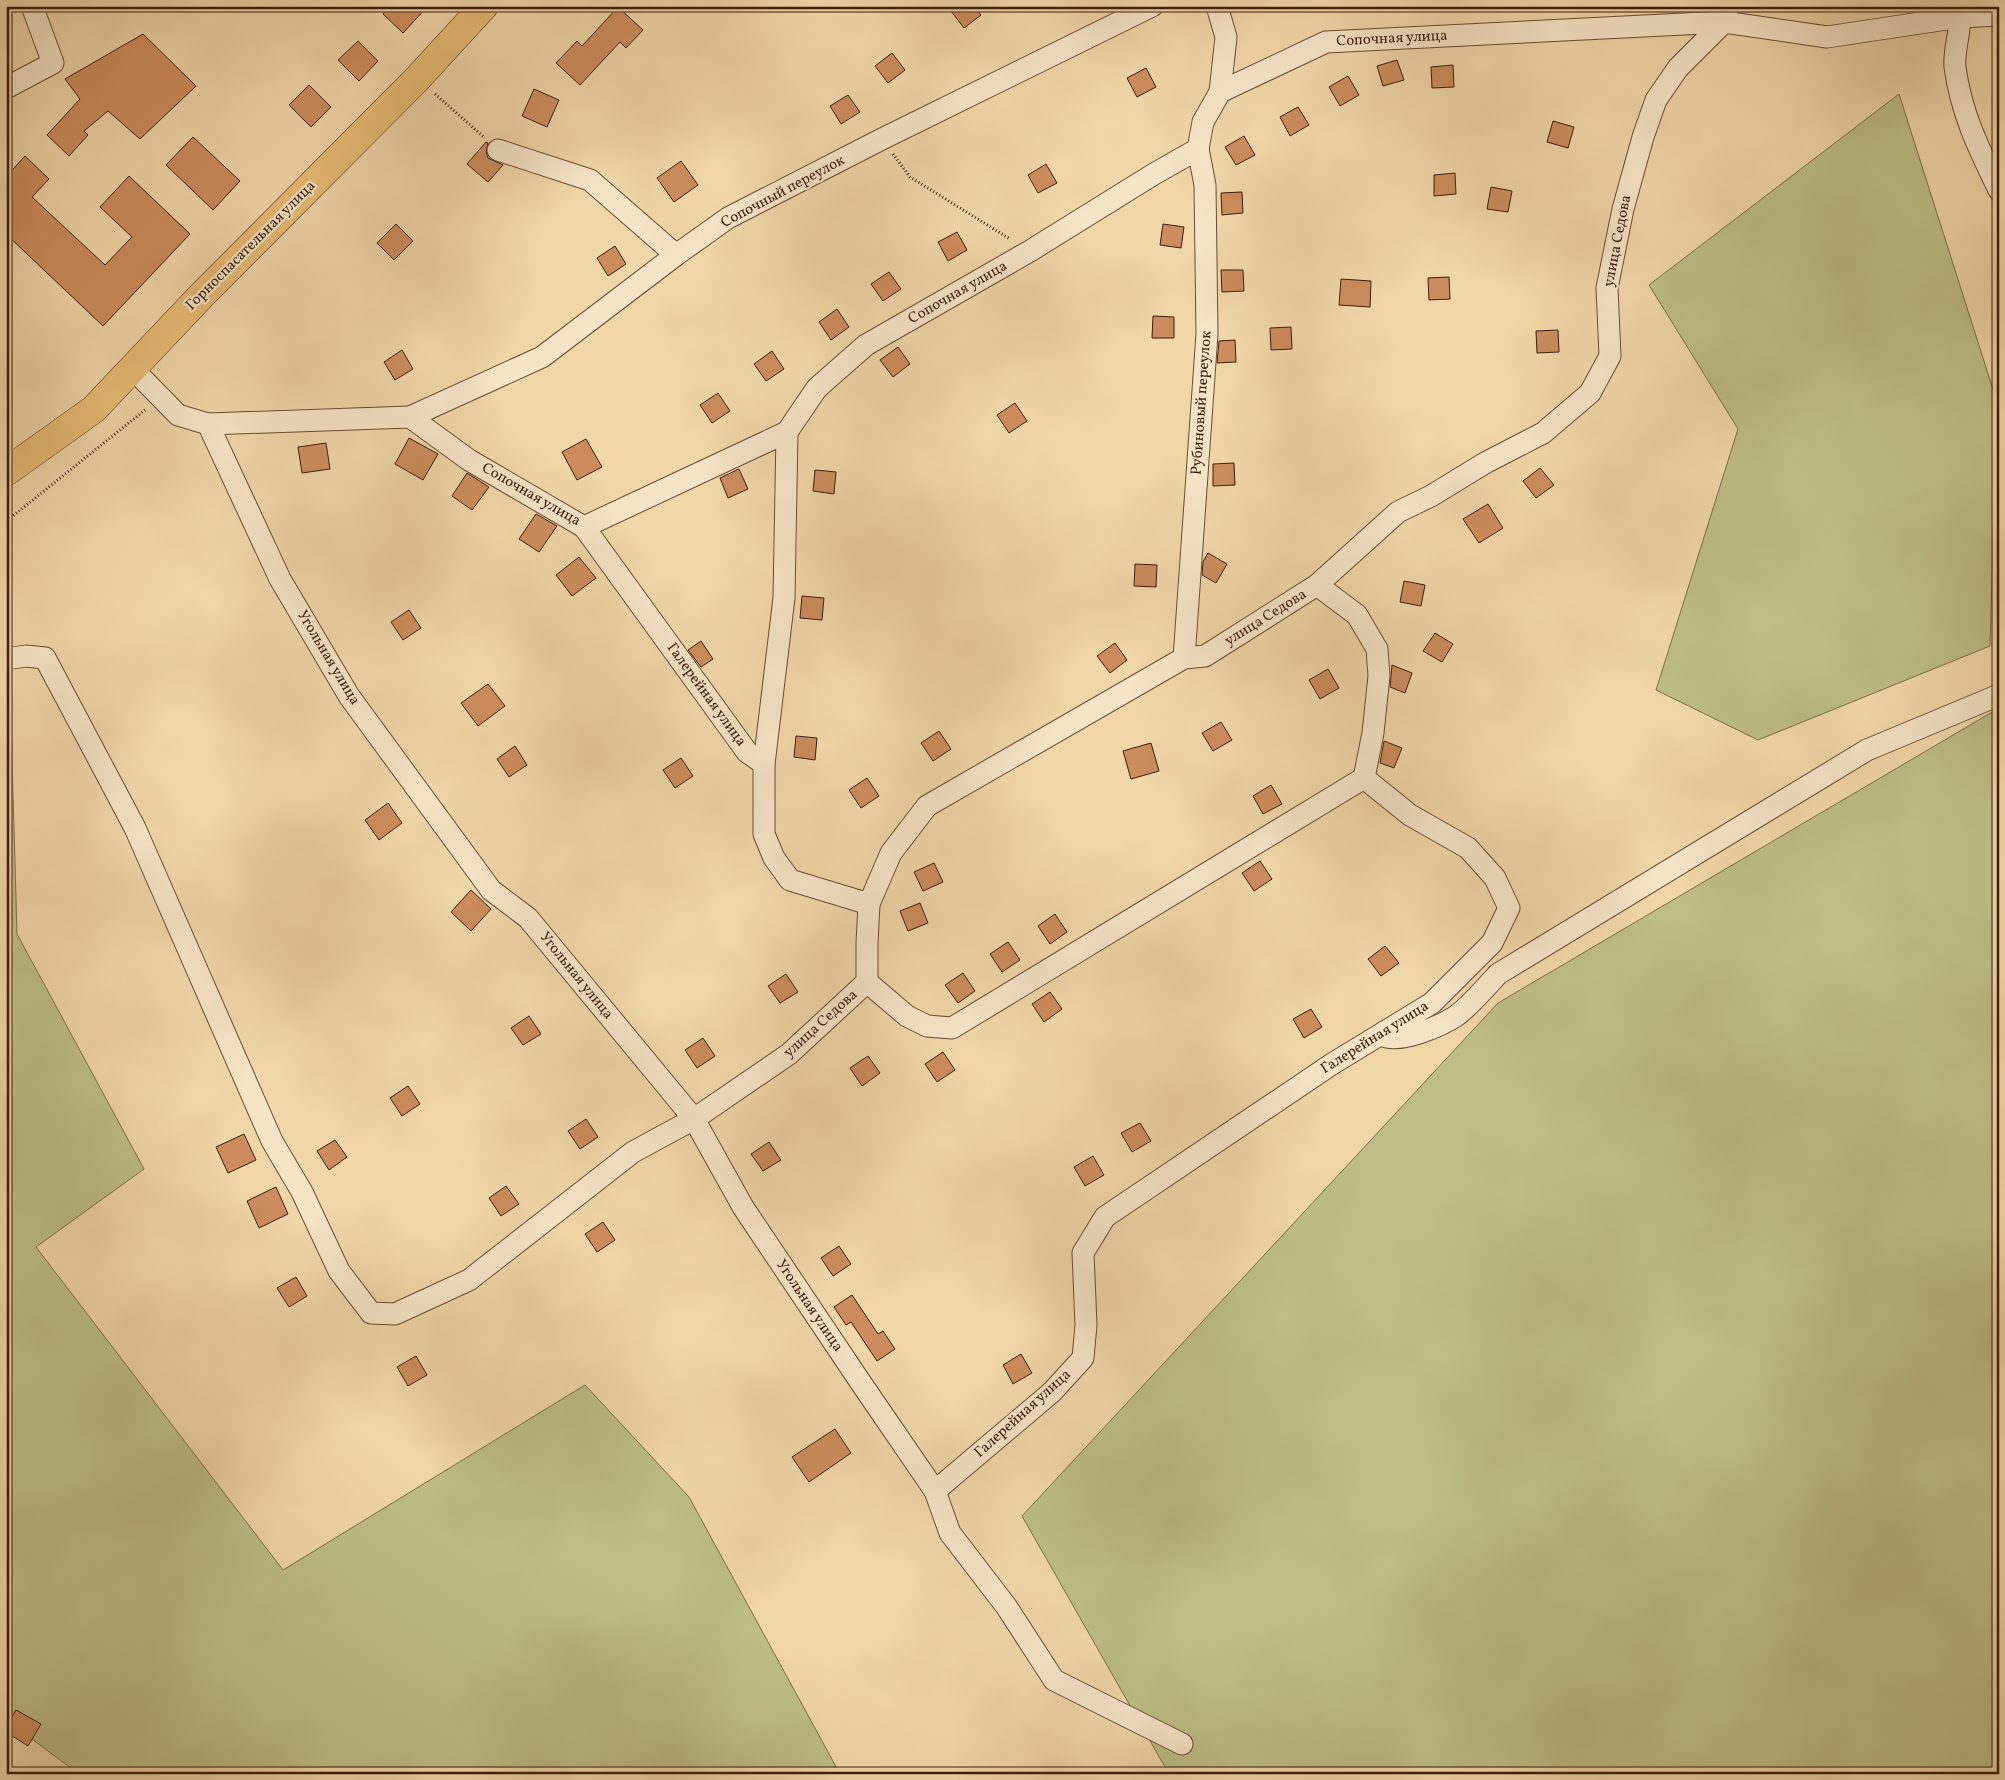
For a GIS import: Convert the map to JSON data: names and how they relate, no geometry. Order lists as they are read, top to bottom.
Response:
{
  "streets": {
    "main road": ["Горноспасательная улица"],
    "street": [
      "Сопочная улица",
      "Сопочный переулок",
      "улица Седова",
      "Рубиновый переулок",
      "Угольная улица",
      "Галерейная улица"
    ]
  },
  "crossings": [
    ["Сопочная улица", "Сопочный переулок"],
    ["Сопочная улица", "улица Седова"],
    ["Сопочная улица", "Рубиновый переулок"],
    ["Сопочная улица", "Галерейная улица"],
    ["улица Седова", "Рубиновый переулок"],
    ["улица Седова", "Угольная улица"],
    ["Угольная улица", "Галерейная улица"]
  ]
}
